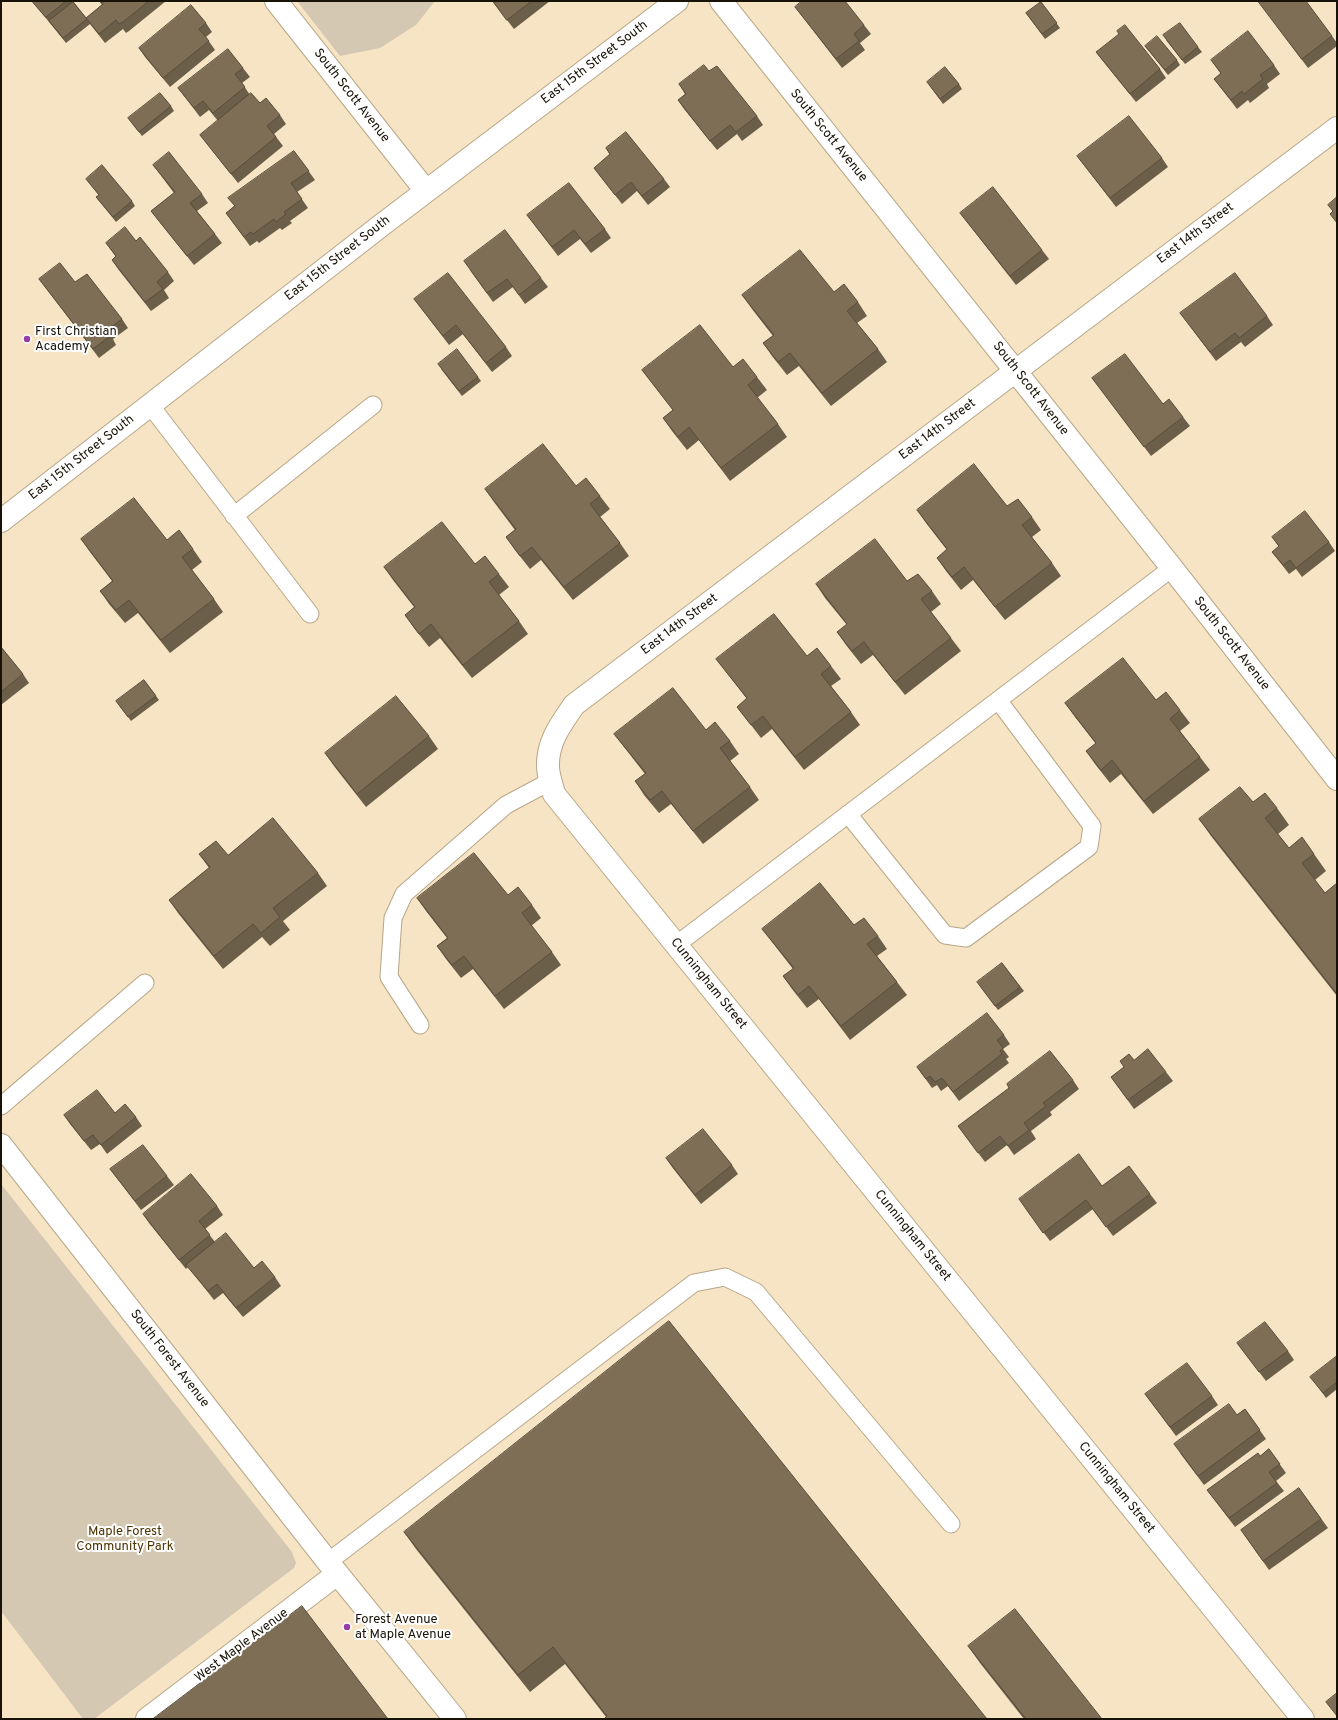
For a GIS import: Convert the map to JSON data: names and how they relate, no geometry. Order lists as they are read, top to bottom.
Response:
{
  "streets": {
    "street": [
      "East 15th Street South",
      "South Scott Avenue",
      "East 14th Street",
      "Cunningham Street",
      "South Forest Avenue",
      "West Maple Avenue"
    ]
  },
  "crossings": [
    ["East 15th Street South", "South Scott Avenue"],
    ["South Scott Avenue", "East 14th Street"],
    ["East 14th Street", "Cunningham Street"],
    ["South Forest Avenue", "West Maple Avenue"]
  ],
  "parks": ["Maple Forest Community Park"],
  "places": ["First Christian Academy", "Forest Avenue at Maple Avenue"]
}
